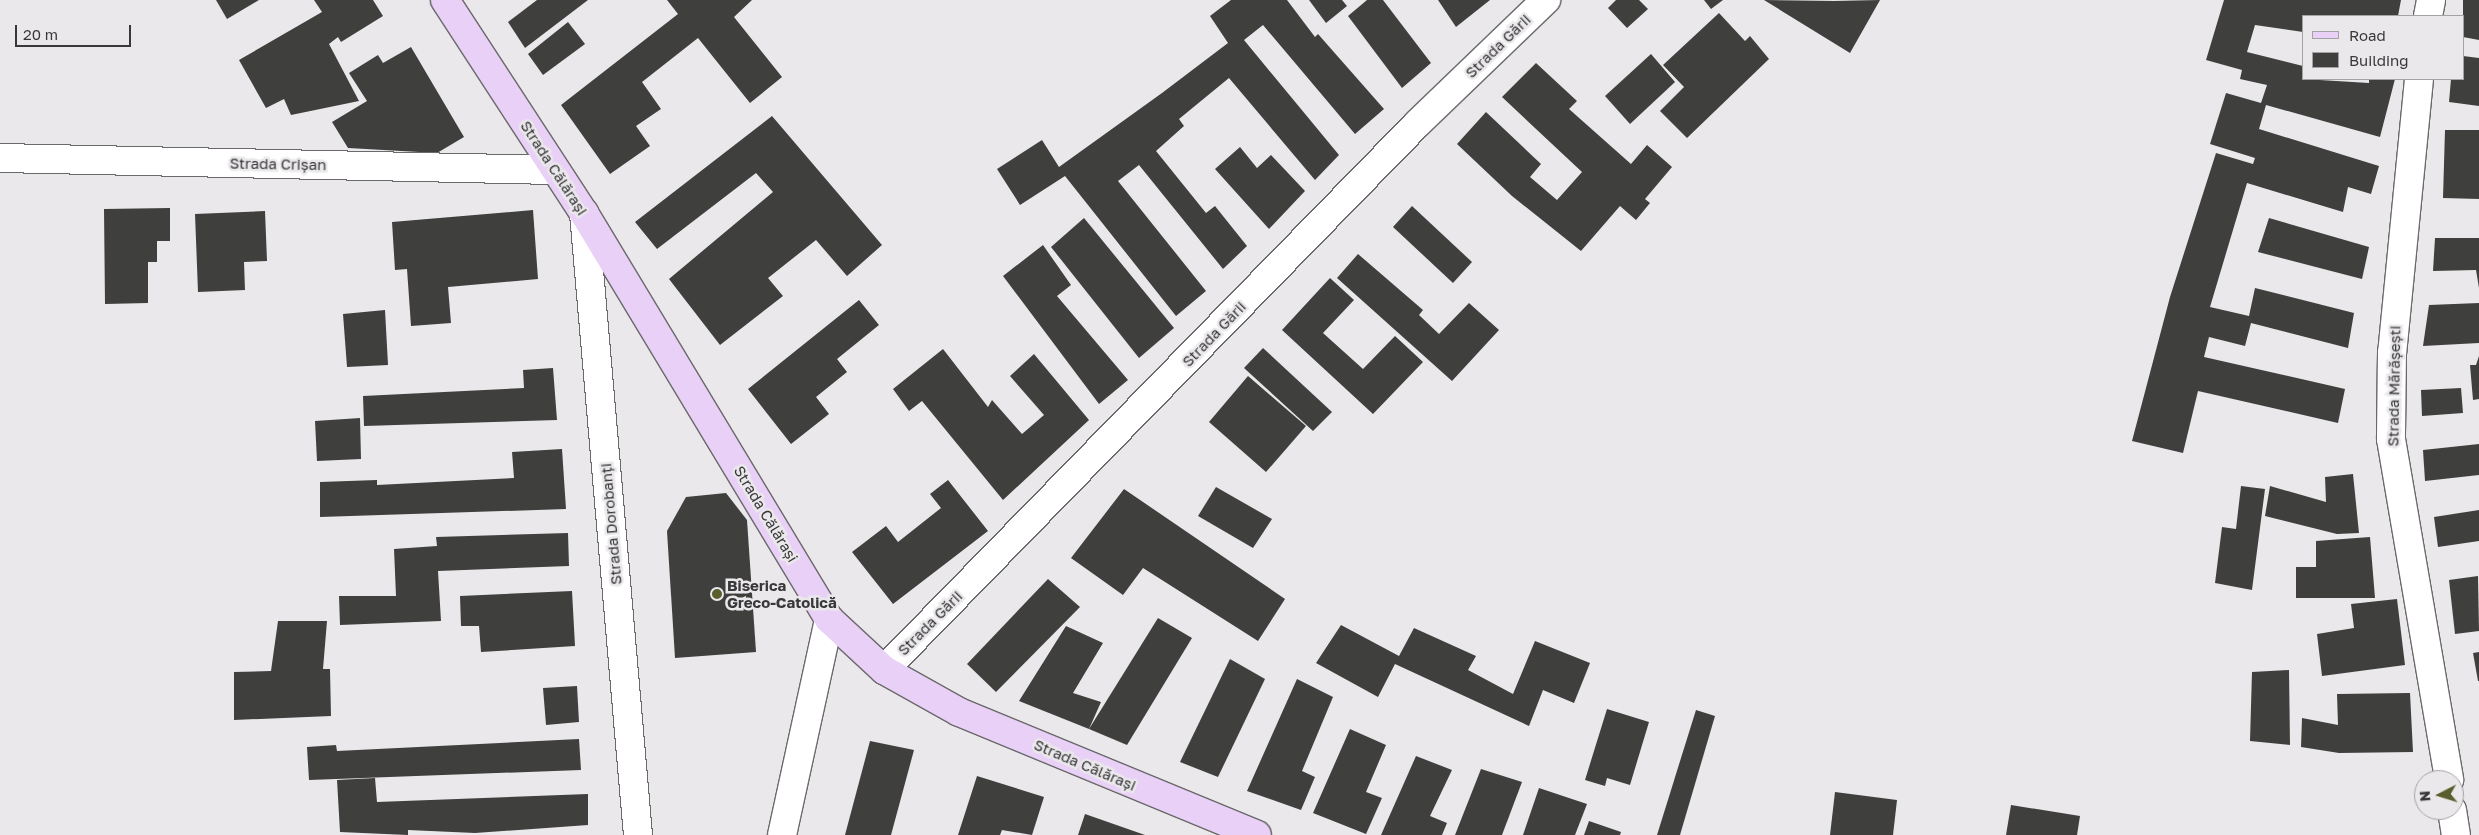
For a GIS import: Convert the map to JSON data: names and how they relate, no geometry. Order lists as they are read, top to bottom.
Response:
{
  "streets": {
    "main road": ["Strada Călărași"],
    "street": [
      "Strada Gării",
      "Strada Crișan",
      "Strada Mărășești",
      "Strada Dorobanți"
    ]
  },
  "crossings": [
    ["Strada Gării", "Strada Călărași"],
    ["Strada Crișan", "Strada Călărași"],
    ["Strada Călărași", "Strada Dorobanți"]
  ],
  "places": ["Biserica Greco-Catolică"],
  "legend": ["Road", "Building"],
  "scale_bar": "20 m",
  "north": "left"
}
